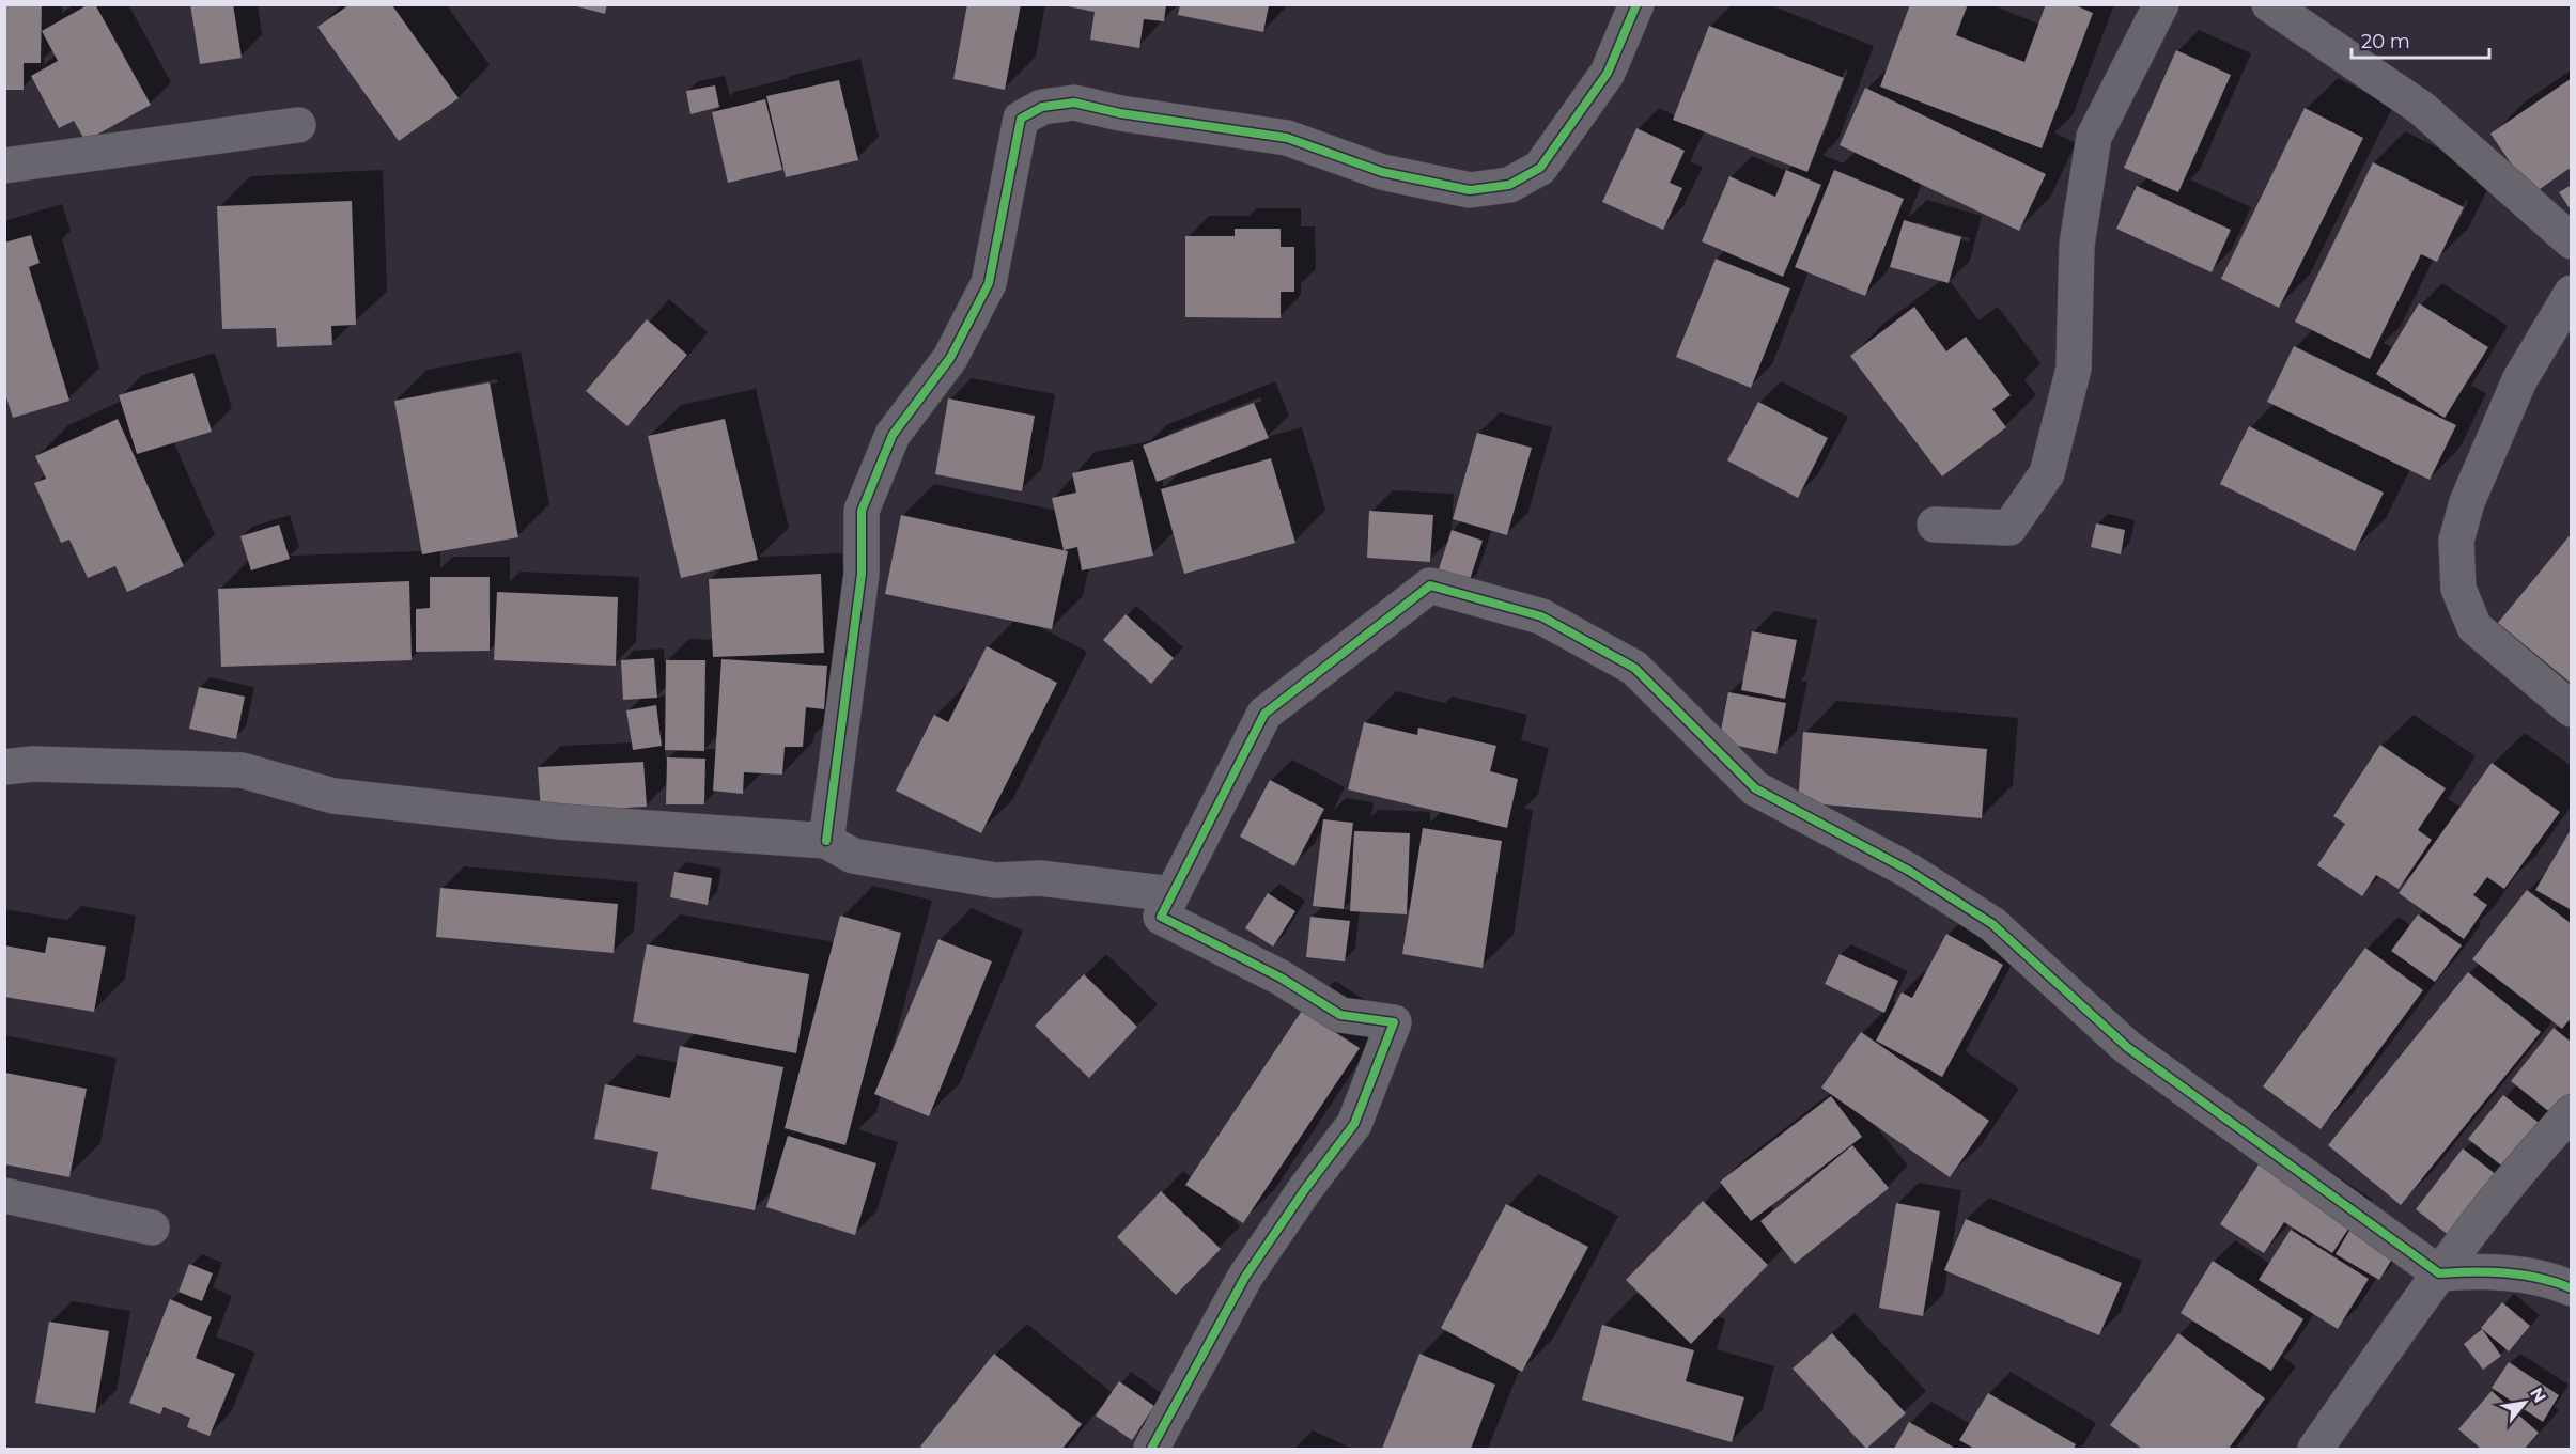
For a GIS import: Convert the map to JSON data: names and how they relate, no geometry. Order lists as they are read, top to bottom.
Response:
{
  "scale_bar": "20 m",
  "north": "top right"
}
